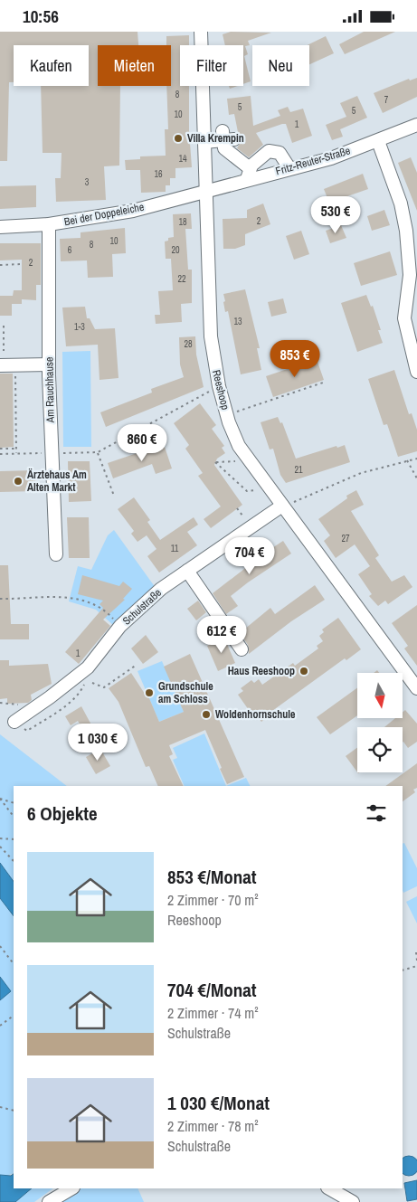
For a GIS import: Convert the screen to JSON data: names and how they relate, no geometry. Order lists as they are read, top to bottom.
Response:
{
  "streets": {
    "street": [
      "Fritz-Reuter-Straße",
      "Bei der Doppeleiche",
      "Am Rauchhause",
      "Reeshoop",
      "Schulstraße"
    ]
  },
  "crossings": [
    ["Fritz-Reuter-Straße", "Bei der Doppeleiche"],
    ["Fritz-Reuter-Straße", "Reeshoop"],
    ["Bei der Doppeleiche", "Am Rauchhause"],
    ["Bei der Doppeleiche", "Reeshoop"],
    ["Reeshoop", "Schulstraße"]
  ],
  "places": [
    "Villa Krempin",
    "Ärztehaus Am Alten Markt",
    "Haus Reeshoop",
    "Grundschule am Schloss",
    "Woldenhornschule"
  ],
  "house_numbers": [
    "8",
    "7",
    "5",
    "5",
    "10",
    "1",
    "14",
    "16",
    "3",
    "2",
    "18",
    "10",
    "8",
    "6",
    "20",
    "2",
    "22",
    "13",
    "1-3",
    "28",
    "21",
    "27",
    "11",
    "1"
  ],
  "north": "bottom",
  "page": {
    "status": "10:56",
    "chip": [
      "Kaufen",
      "Mieten",
      "Filter",
      "Neu"
    ],
    "price": [
      "530 €",
      "853 €",
      "860 €",
      "704 €",
      "612 €",
      "1 030 €"
    ],
    "heading": "6 Objekte",
    "list": [
      {
        "name": "853 €/Monat",
        "note": "2 Zimmer · 70 m² · Reeshoop"
      },
      {
        "name": "704 €/Monat",
        "note": "2 Zimmer · 74 m² · Schulstraße"
      },
      {
        "name": "1 030 €/Monat",
        "note": "2 Zimmer · 78 m² · Schulstraße"
      }
    ]
  }
}
